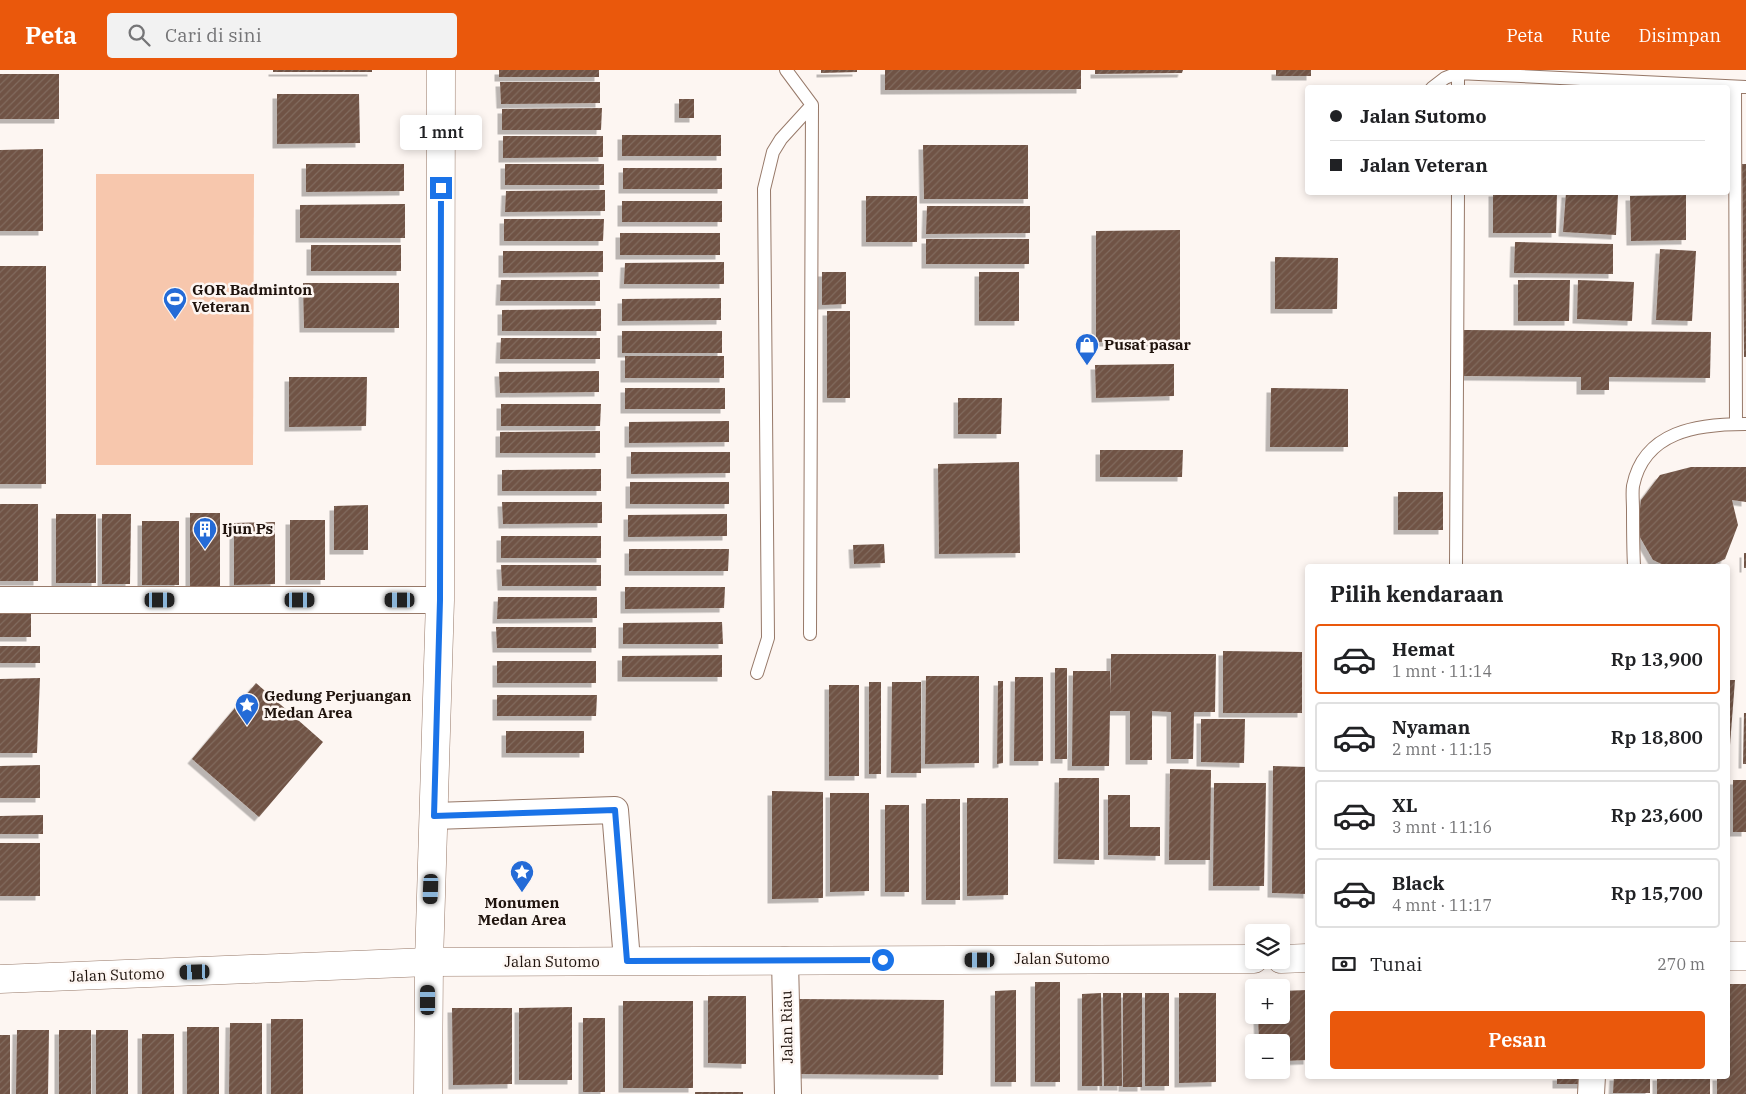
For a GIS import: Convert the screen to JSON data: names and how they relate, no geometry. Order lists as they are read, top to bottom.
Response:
{
  "streets": {
    "main road": ["Jalan Sutomo"],
    "street": ["Jalan Riau"]
  },
  "crossings": [
    ["Jalan Sutomo", "Jalan Riau"]
  ],
  "places": {
    "sports": ["GOR Badminton Veteran"],
    "shop": ["Pusat pasar"],
    "building": ["Ijun Ps"],
    "place": ["Gedung Perjuangan Medan Area", "Monumen Medan Area"]
  },
  "page": {
    "header": "Peta",
    "search": "Cari di sini",
    "nav": ["Peta", "Rute", "Disimpan"],
    "banner": ["Jalan Sutomo", "Jalan Veteran"],
    "bubble": "1 mnt",
    "heading": "Pilih kendaraan",
    "list": [
      {
        "name": "Hemat",
        "note": "1 mnt · 11:14",
        "value": "Rp 13,900"
      },
      {
        "name": "Nyaman",
        "note": "2 mnt · 11:15",
        "value": "Rp 18,800"
      },
      {
        "name": "XL",
        "note": "3 mnt · 11:16",
        "value": "Rp 23,600"
      },
      {
        "name": "Black",
        "note": "4 mnt · 11:17",
        "value": "Rp 15,700"
      }
    ],
    "map_buttons": ["+", "−"],
    "pay": ["Tunai", "270 m"],
    "buttons": "Pesan"
  }
}
